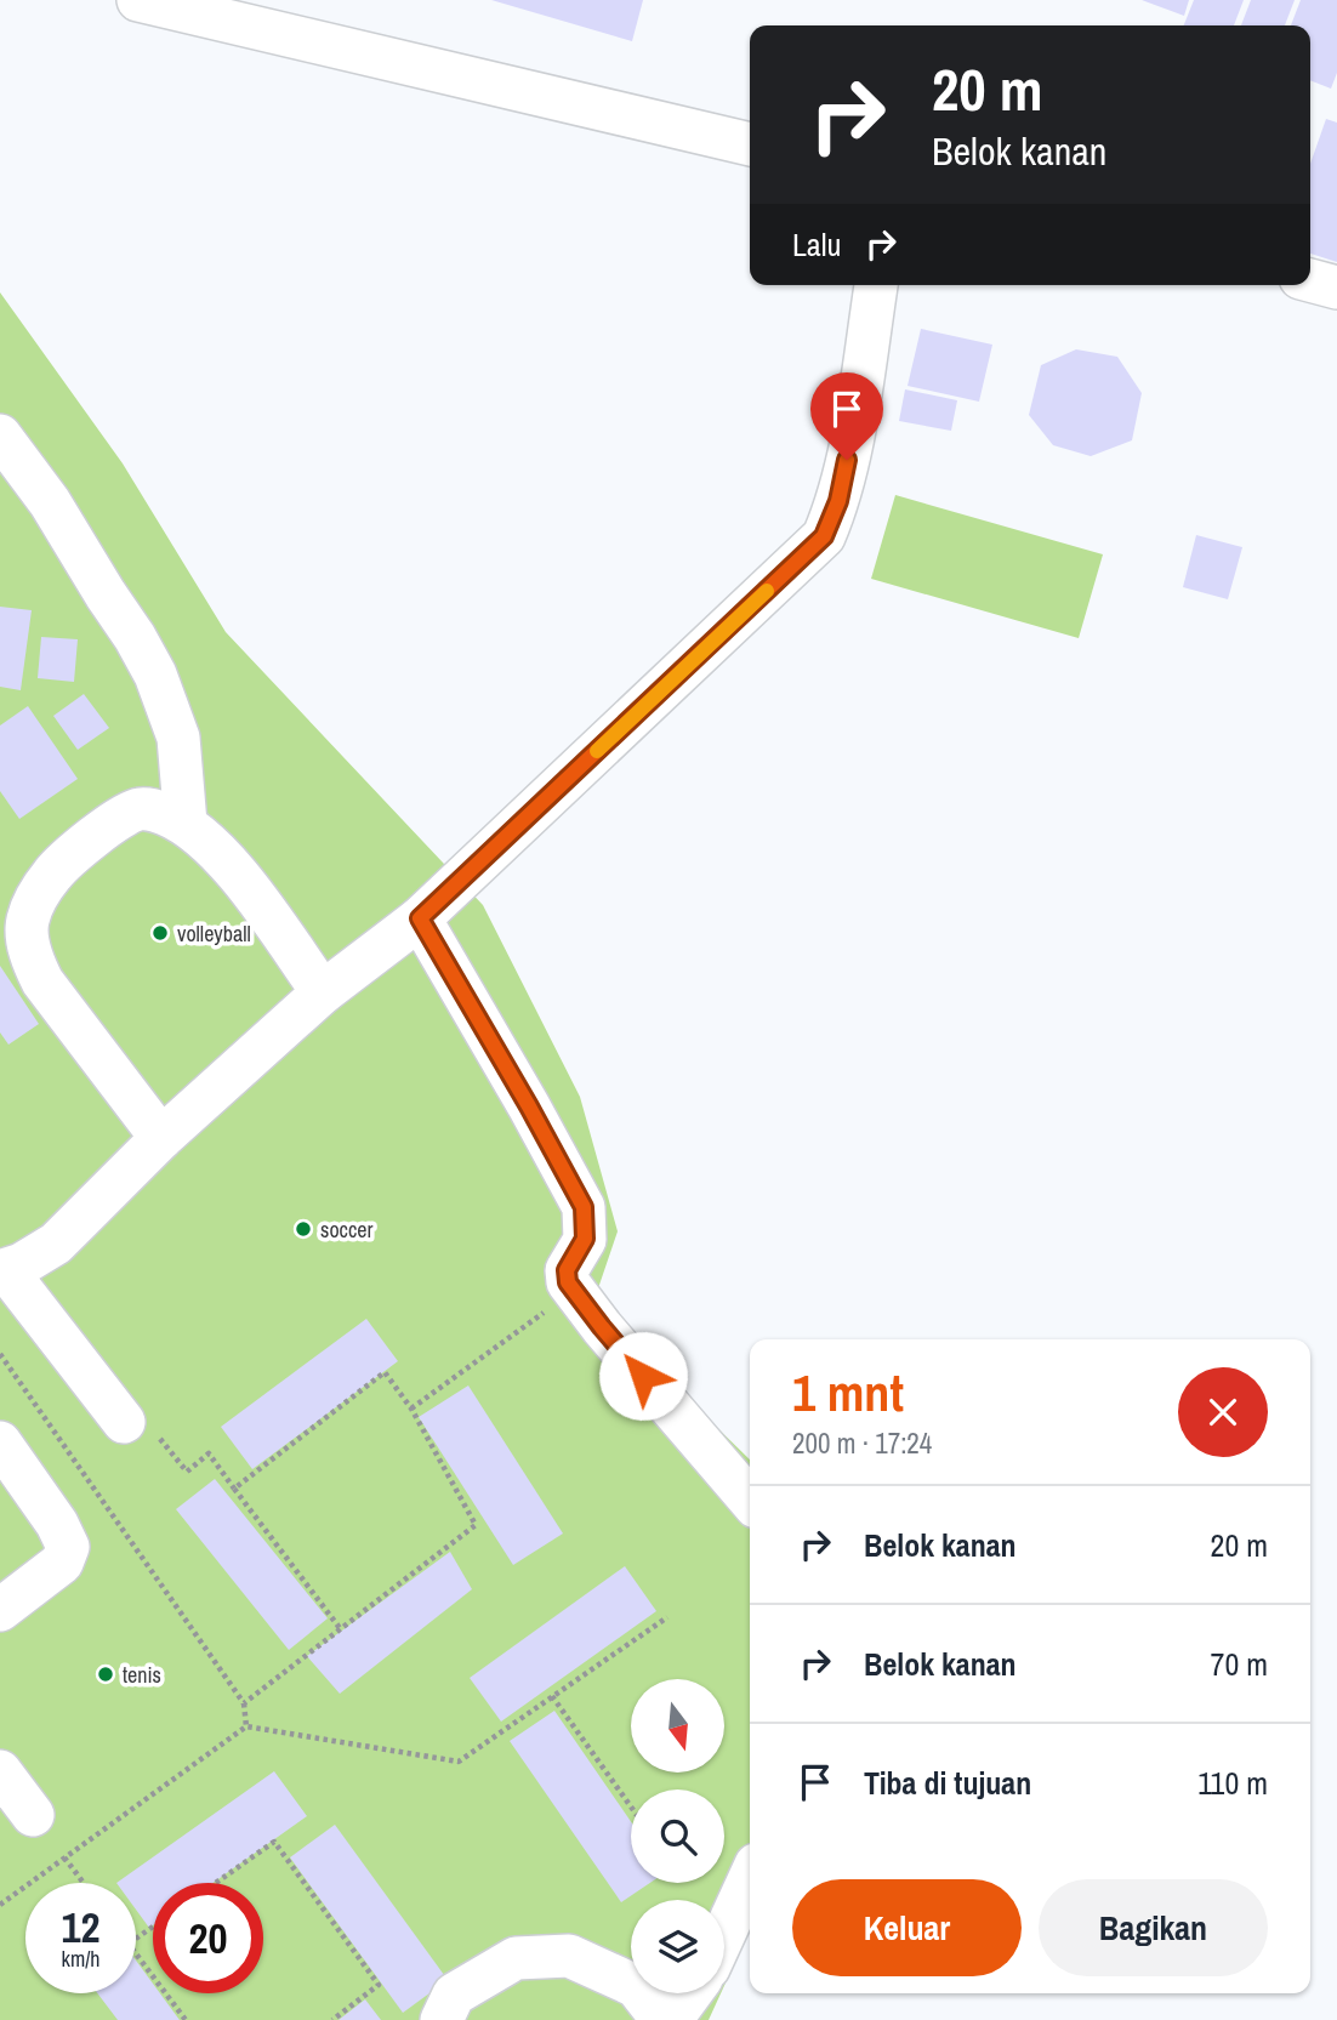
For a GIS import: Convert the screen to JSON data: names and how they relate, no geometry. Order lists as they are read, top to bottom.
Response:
{
  "places": ["volleyball", "soccer", "tenis"],
  "north": "bottom",
  "page": {
    "turn": ["20 m", "Belok kanan"],
    "then": "Lalu",
    "heading": ["1 mnt", "200 m · 17:24"],
    "list": [
      {
        "name": "Belok kanan",
        "value": "20 m"
      },
      {
        "name": "Belok kanan",
        "value": "70 m"
      },
      {
        "name": "Tiba di tujuan",
        "value": "110 m"
      }
    ],
    "buttons": ["Keluar", "Bagikan"],
    "speed": "12 km/h",
    "limit": "20"
  }
}
